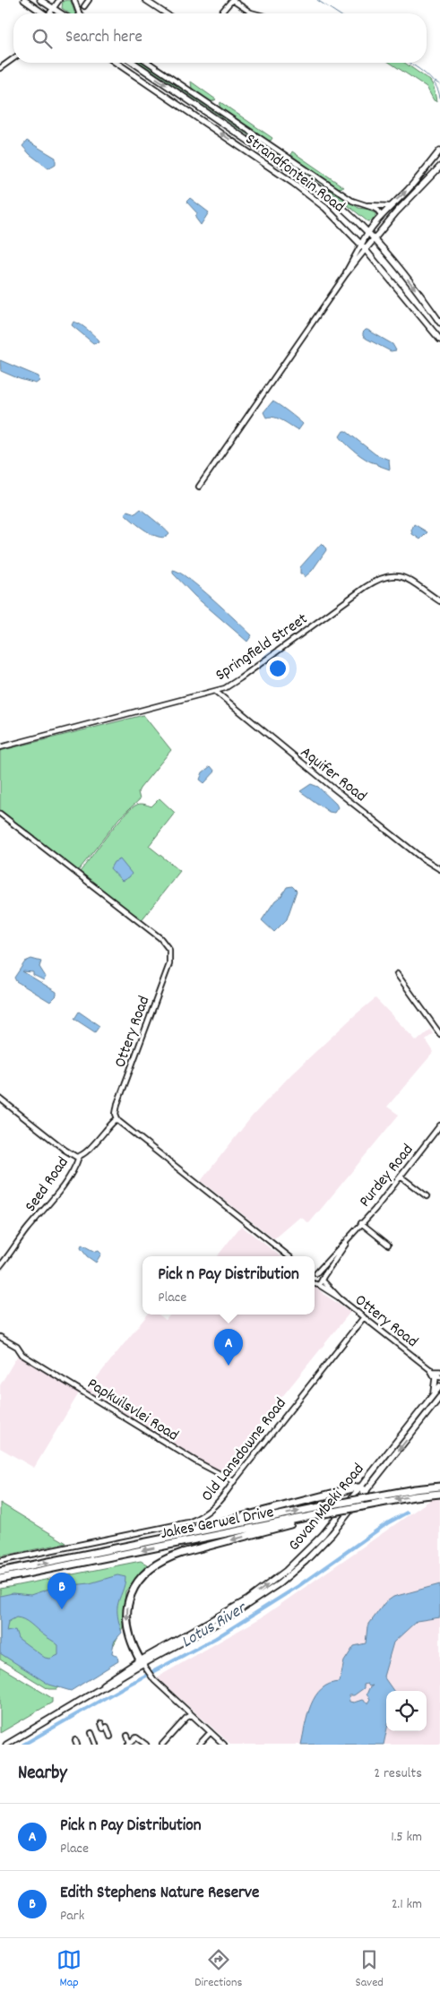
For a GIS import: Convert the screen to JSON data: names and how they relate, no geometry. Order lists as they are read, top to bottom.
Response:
{
  "streets": {
    "highway": ["Jakes Gerwel Drive"],
    "main road": ["Strandfontein Road", "Govan Mbeki Road"],
    "street": [
      "Springfield Street",
      "Aquifer Road",
      "Ottery Road",
      "Purdey Road",
      "Seed Road",
      "Papkuilsvlei Road",
      "Old Lansdowne Road"
    ]
  },
  "crossings": [
    ["Springfield Street", "Aquifer Road"],
    ["Ottery Road", "Purdey Road"],
    ["Ottery Road", "Seed Road"],
    ["Ottery Road", "Old Lansdowne Road"],
    ["Papkuilsvlei Road", "Old Lansdowne Road"]
  ],
  "water": ["Lotus River"],
  "page": {
    "search": "Search here",
    "popup": ["Pick n Pay Distribution", "Place"],
    "pins": ["A", "B"],
    "heading": ["Nearby", "2 results"],
    "list": [
      {
        "mark": "A",
        "name": "Pick n Pay Distribution",
        "note": "Place",
        "value": "1.5 km"
      },
      {
        "mark": "B",
        "name": "Edith Stephens Nature Reserve",
        "note": "Park",
        "value": "2.1 km"
      }
    ],
    "nav": ["Map", "Directions", "Saved"]
  }
}
